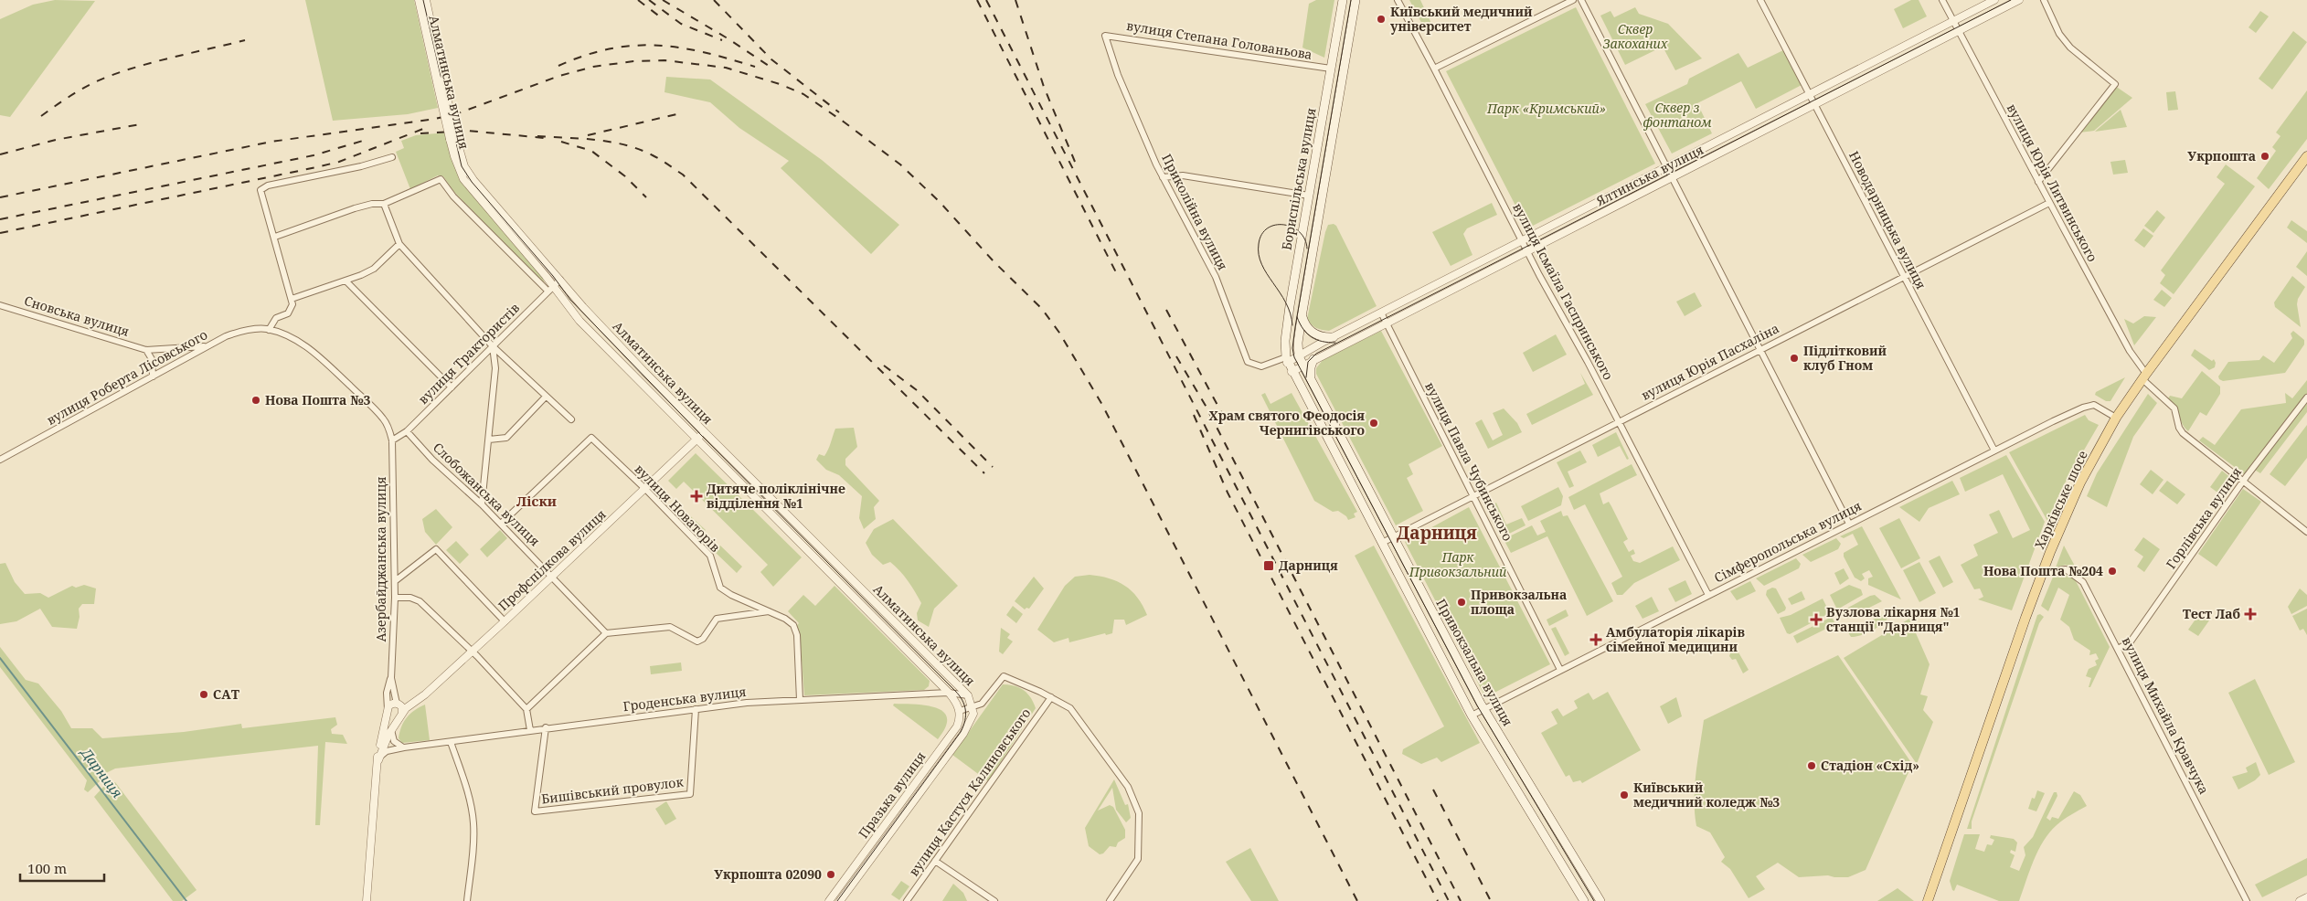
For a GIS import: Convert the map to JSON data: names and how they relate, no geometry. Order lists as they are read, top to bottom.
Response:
{
  "streets": {
    "main road": ["Бориспільська вулиця", "Харківське шосе", "Привокзальна вулиця"],
    "street": [
      "вулиця Степана Голованьова",
      "Алматинська вулиця",
      "Ялтинська вулиця",
      "вулиця Юрія Литвинського",
      "Приколійна вулиця",
      "Новодарницька вулиця",
      "вулиця Ісмаїла Гаспринського",
      "Сновська вулиця",
      "вулиця Трактористів",
      "вулиця Юрія Пасхаліна",
      "вулиця Роберта Лісовського",
      "вулиця Павла Чубинського",
      "Слобожанська вулиця",
      "вулиця Новаторів",
      "Горлівська вулиця",
      "Сімферопольська вулиця",
      "Азербайджанська вулиця",
      "Профспілкова вулиця",
      "Гроденська вулиця",
      "вулиця Михайла Кравчука",
      "Бишівський провулок",
      "вулиця Кастуся Калиновського",
      "Празька вулиця"
    ]
  },
  "crossings": [
    ["вулиця Степана Голованьова", "Бориспільська вулиця"],
    ["вулиця Степана Голованьова", "Приколійна вулиця"],
    ["Алматинська вулиця", "вулиця Трактористів"],
    ["Алматинська вулиця", "Профспілкова вулиця"],
    ["Алматинська вулиця", "Гроденська вулиця"],
    ["Алматинська вулиця", "Празька вулиця"],
    ["Ялтинська вулиця", "Бориспільська вулиця"],
    ["Ялтинська вулиця", "вулиця Юрія Литвинського"],
    ["Ялтинська вулиця", "Приколійна вулиця"],
    ["Ялтинська вулиця", "Новодарницька вулиця"],
    ["Ялтинська вулиця", "вулиця Ісмаїла Гаспринського"],
    ["Ялтинська вулиця", "вулиця Павла Чубинського"],
    ["Ялтинська вулиця", "Привокзальна вулиця"],
    ["Бориспільська вулиця", "Приколійна вулиця"],
    ["Бориспільська вулиця", "Привокзальна вулиця"],
    ["вулиця Юрія Литвинського", "вулиця Юрія Пасхаліна"],
    ["вулиця Юрія Литвинського", "Харківське шосе"],
    ["вулиця Юрія Литвинського", "Горлівська вулиця"],
    ["Приколійна вулиця", "Привокзальна вулиця"],
    ["Новодарницька вулиця", "вулиця Юрія Пасхаліна"],
    ["Новодарницька вулиця", "Сімферопольська вулиця"],
    ["вулиця Ісмаїла Гаспринського", "вулиця Юрія Пасхаліна"],
    ["вулиця Ісмаїла Гаспринського", "Сімферопольська вулиця"],
    ["Сновська вулиця", "вулиця Роберта Лісовського"],
    ["вулиця Трактористів", "Слобожанська вулиця"],
    ["вулиця Трактористів", "Азербайджанська вулиця"],
    ["вулиця Юрія Пасхаліна", "вулиця Павла Чубинського"],
    ["вулиця Юрія Пасхаліна", "Привокзальна вулиця"],
    ["вулиця Павла Чубинського", "Сімферопольська вулиця"],
    ["Слобожанська вулиця", "вулиця Новаторів"],
    ["Слобожанська вулиця", "Профспілкова вулиця"],
    ["Харківське шосе", "Сімферопольська вулиця"],
    ["Харківське шосе", "вулиця Михайла Кравчука"],
    ["вулиця Новаторів", "Профспілкова вулиця"],
    ["вулиця Новаторів", "Гроденська вулиця"],
    ["Горлівська вулиця", "вулиця Михайла Кравчука"],
    ["Сімферопольська вулиця", "Привокзальна вулиця"],
    ["Азербайджанська вулиця", "Профспілкова вулиця"],
    ["Азербайджанська вулиця", "Гроденська вулиця"],
    ["Гроденська вулиця", "Бишівський провулок"]
  ],
  "districts": ["Ліски", "Дарниця"],
  "water": ["Дарниця"],
  "parks": [
    "Сквер Закоханих",
    "Сквер з фонтаном",
    "Парк «Кримський»",
    "Парк Привокзальний"
  ],
  "places": {
    "other": [
      "Київський медичний університет",
      "Укрпошта",
      "Підлітковий клуб Гном",
      "Нова Пошта №3",
      "Храм святого Феодосія Чернигівського",
      "Нова Пошта №204",
      "Привокзальна площа",
      "САТ",
      "Стадіон «Схід»",
      "Київський медичний коледж №3",
      "Укрпошта 02090"
    ],
    "health": [
      "Дитяче поліклінічне відділення №1",
      "Тест Лаб",
      "Вузлова лікарня №1 станції \"Дарниця\"",
      "Амбулаторія лікарів сімейної медицини"
    ],
    "transit": ["Дарниця"]
  },
  "scale_bar": "100 m"
}
